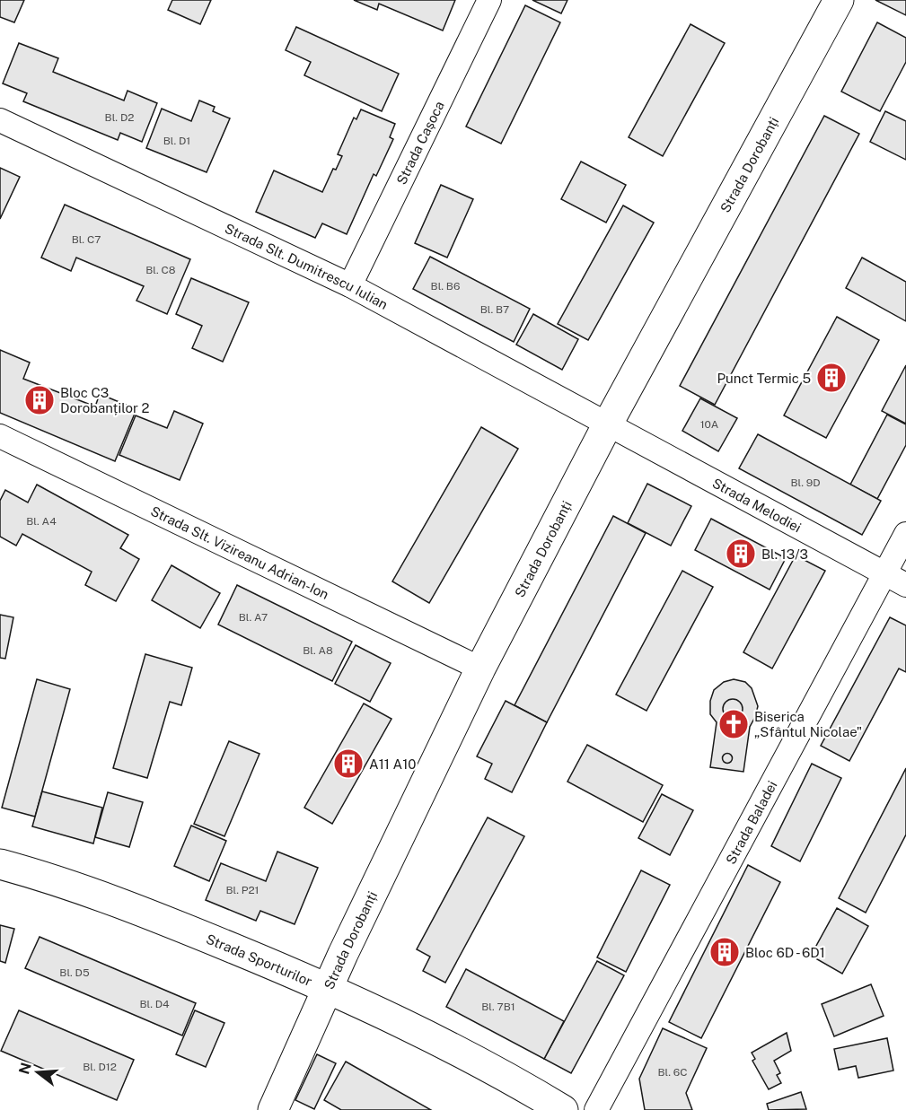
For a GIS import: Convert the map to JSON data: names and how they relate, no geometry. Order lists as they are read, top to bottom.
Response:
{
  "streets": {
    "main road": ["Strada Dorobanți", "Strada Sporturilor"],
    "street": [
      "Strada Cașoca",
      "Strada Slt. Dumitrescu Iulian",
      "Strada Melodiei",
      "Strada Slt. Vizireanu Adrian-Ion",
      "Strada Baladei"
    ]
  },
  "crossings": [
    ["Strada Cașoca", "Strada Slt. Dumitrescu Iulian"],
    ["Strada Dorobanți", "Strada Slt. Dumitrescu Iulian"],
    ["Strada Dorobanți", "Strada Melodiei"],
    ["Strada Dorobanți", "Strada Slt. Vizireanu Adrian-Ion"],
    ["Strada Dorobanți", "Strada Sporturilor"],
    ["Strada Slt. Dumitrescu Iulian", "Strada Melodiei"],
    ["Strada Melodiei", "Strada Baladei"]
  ],
  "places": {
    "building": [
      "Punct Termic 5",
      "Bloc C3 Dorobanților 2",
      "Bl. 13/3",
      "A11 A10",
      "Bloc 6D - 6D1"
    ],
    "church": ["Biserica „Sfântul Nicolae\""]
  },
  "house_numbers": [
    "Bl. D2",
    "Bl. D1",
    "Bl. C7",
    "Bl. C8",
    "Bl. B6",
    "Bl. B7",
    "10A",
    "Bl. 9D",
    "Bl. A4",
    "Bl. A7",
    "Bl. A8",
    "Bl. P21",
    "Bl. D5",
    "Bl. D4",
    "Bl. 7B1",
    "Bl. D12",
    "Bl. 6C"
  ],
  "north": "left"
}
